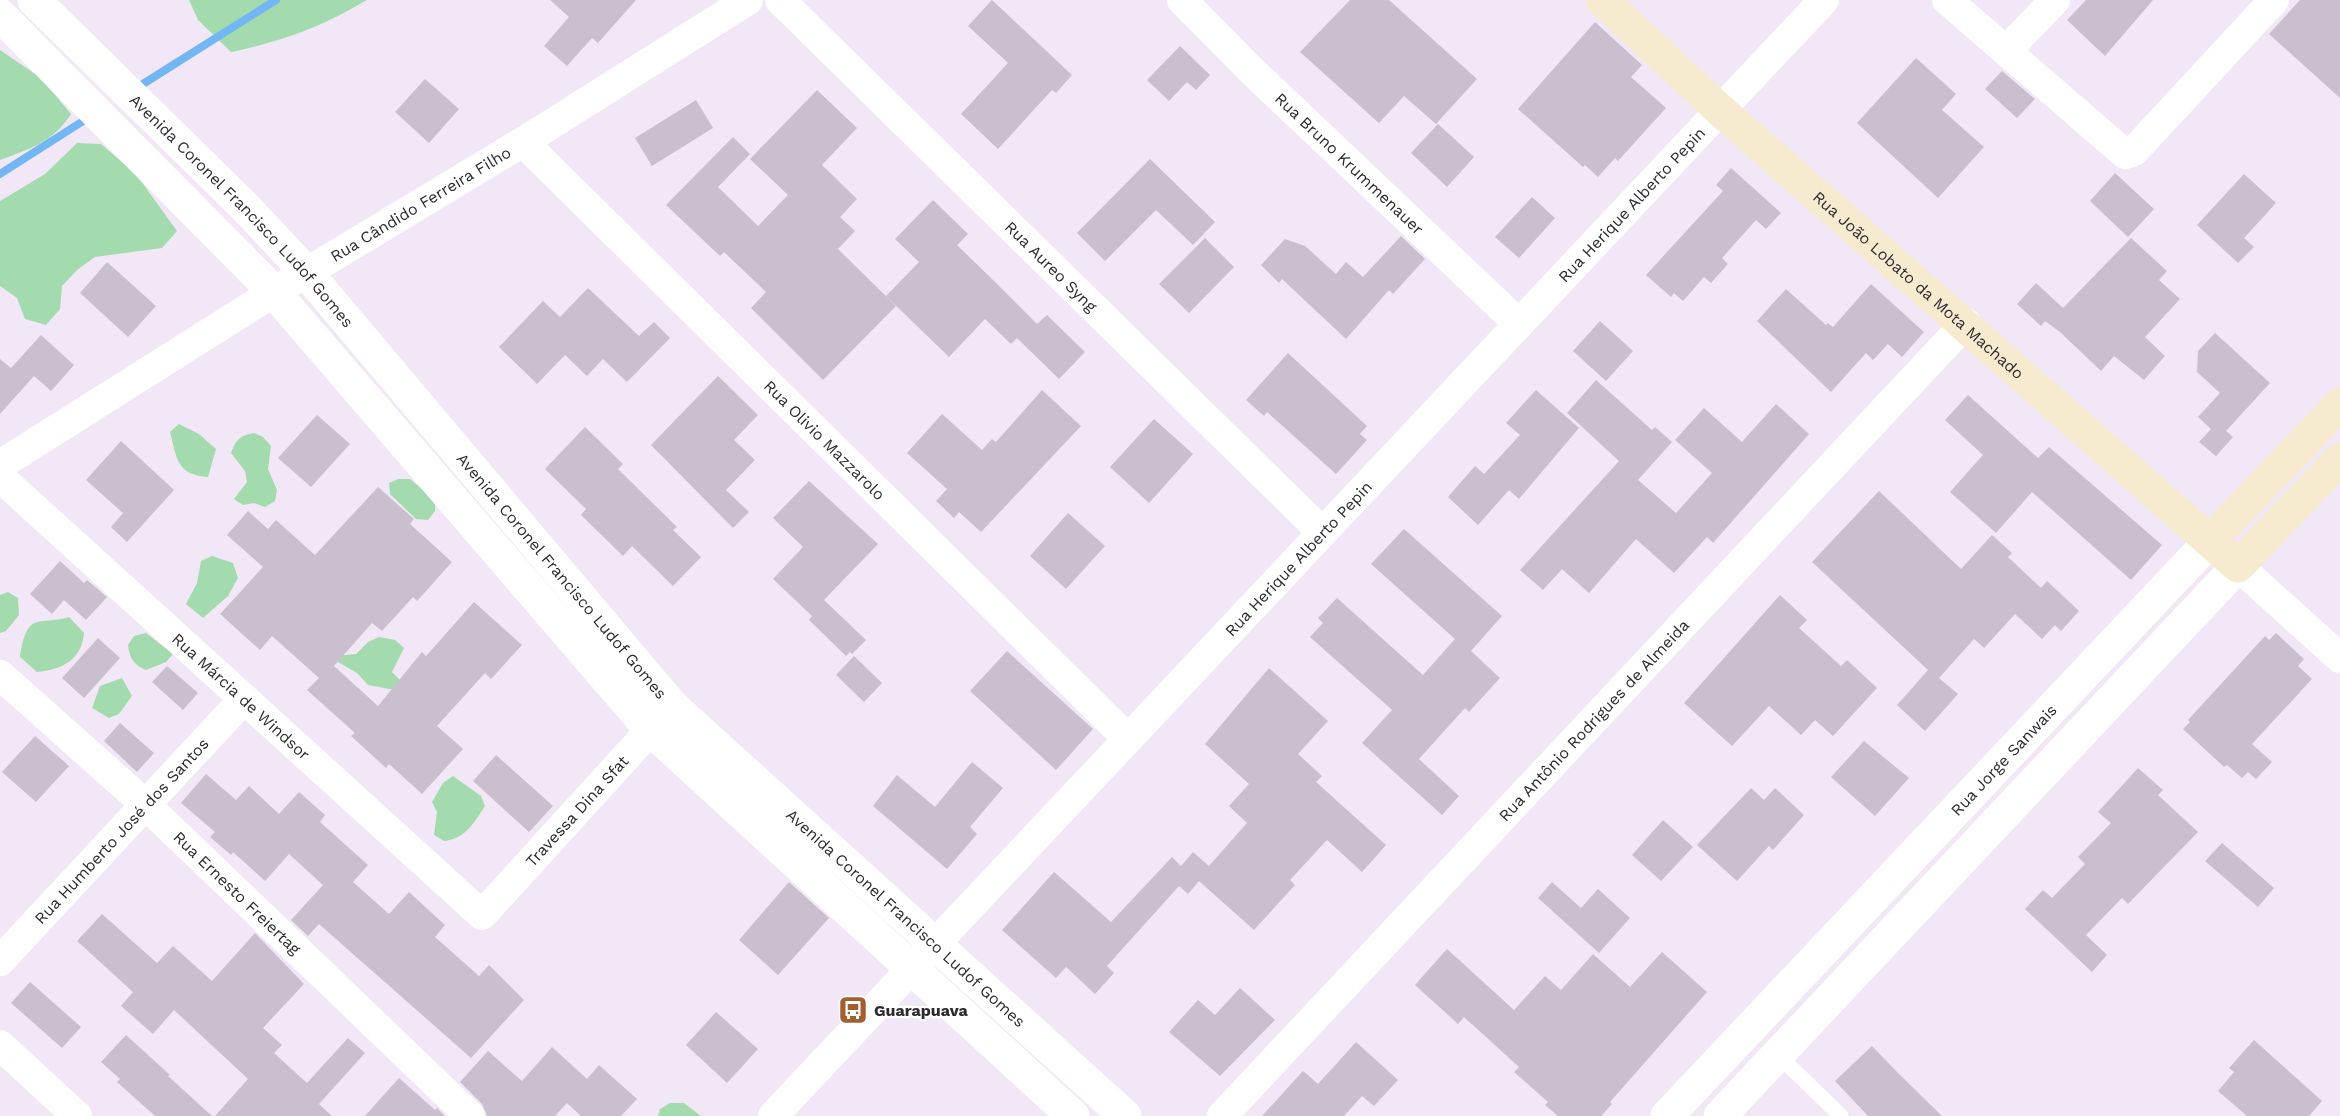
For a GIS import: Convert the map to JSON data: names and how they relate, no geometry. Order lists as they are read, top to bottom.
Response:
{
  "streets": {
    "main road": ["Rua João Lobato da Mota Machado", "Rua Jorge Sanwais"],
    "street": [
      "Rua Bruno Krummenauer",
      "Rua Cândido Ferreira Filho",
      "Rua Herique Alberto Pepin",
      "Avenida Coronel Francisco Ludof Gomes",
      "Rua Aureo Syng",
      "Rua Olivio Mazzarolo",
      "Rua Márcia de Windsor",
      "Rua Antônio Rodrigues de Almeida",
      "Travessa Dina Sfat",
      "Rua Humberto José dos Santos",
      "Rua Ernesto Freiertag"
    ]
  },
  "crossings": [
    ["Rua Bruno Krummenauer", "Rua Herique Alberto Pepin"],
    ["Rua Cândido Ferreira Filho", "Avenida Coronel Francisco Ludof Gomes"],
    ["Rua Cândido Ferreira Filho", "Rua Olivio Mazzarolo"],
    ["Rua Herique Alberto Pepin", "Avenida Coronel Francisco Ludof Gomes"],
    ["Rua Herique Alberto Pepin", "Rua Aureo Syng"],
    ["Rua Herique Alberto Pepin", "Rua João Lobato da Mota Machado"],
    ["Rua Herique Alberto Pepin", "Rua Olivio Mazzarolo"],
    ["Avenida Coronel Francisco Ludof Gomes", "Travessa Dina Sfat"],
    ["Rua João Lobato da Mota Machado", "Rua Antônio Rodrigues de Almeida"],
    ["Rua João Lobato da Mota Machado", "Rua Jorge Sanwais"],
    ["Rua Márcia de Windsor", "Travessa Dina Sfat"],
    ["Rua Márcia de Windsor", "Rua Humberto José dos Santos"],
    ["Rua Humberto José dos Santos", "Rua Ernesto Freiertag"]
  ],
  "places": {
    "bus stop": ["Guarapuava"]
  }
}
